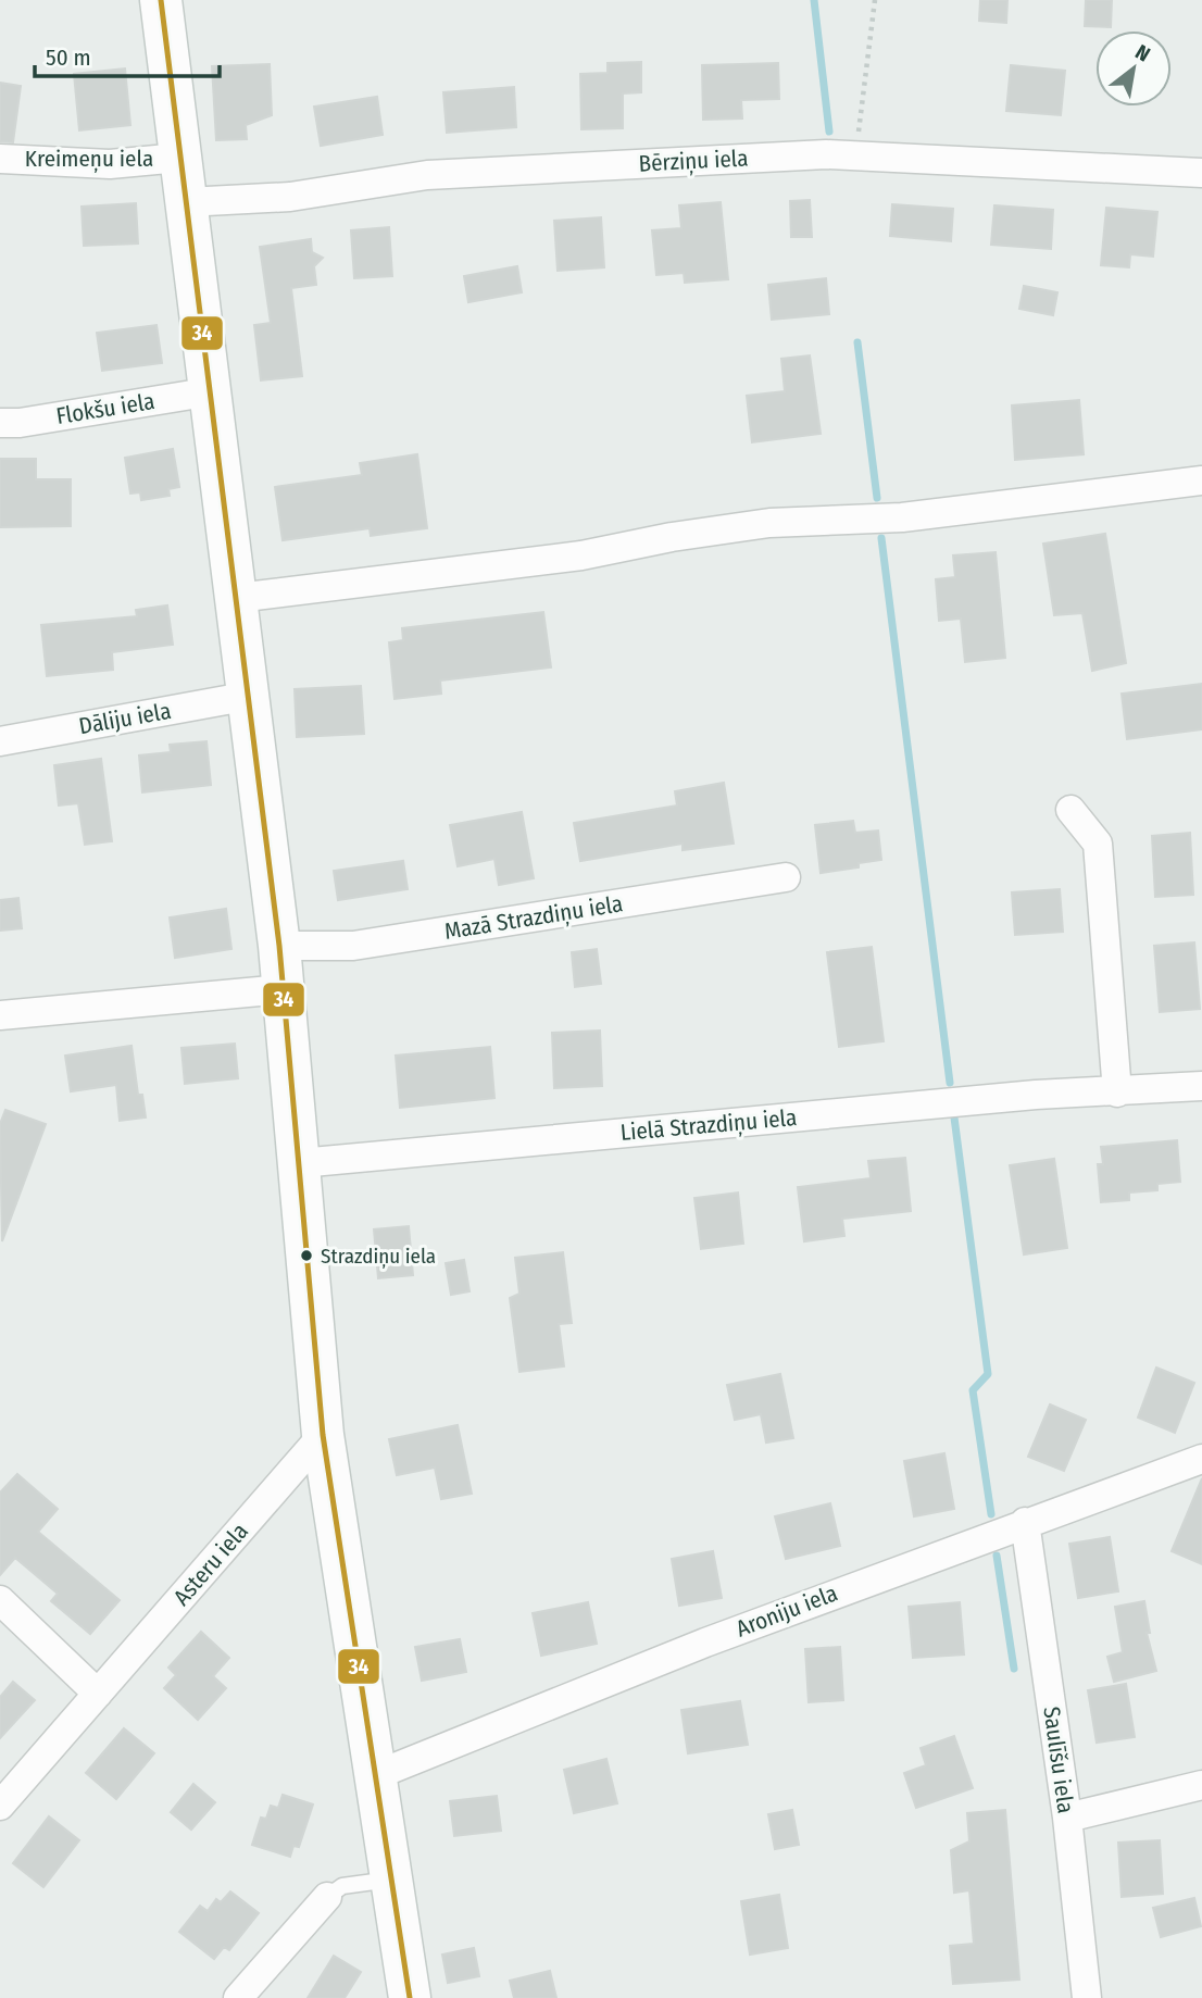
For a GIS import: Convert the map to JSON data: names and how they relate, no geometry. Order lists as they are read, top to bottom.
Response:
{
  "streets": {
    "street": [
      "Kreimeņu iela",
      "Bērziņu iela",
      "Flokšu iela",
      "Dāliju iela",
      "Mazā Strazdiņu iela",
      "Lielā Strazdiņu iela",
      "Asteru iela",
      "Aroniju iela",
      "Saulīšu iela"
    ]
  },
  "crossings": [
    ["Aroniju iela", "Saulīšu iela"]
  ],
  "places": ["Strazdiņu iela"],
  "lines": ["transit line 34"],
  "scale_bar": "50 m",
  "north": "top right"
}
